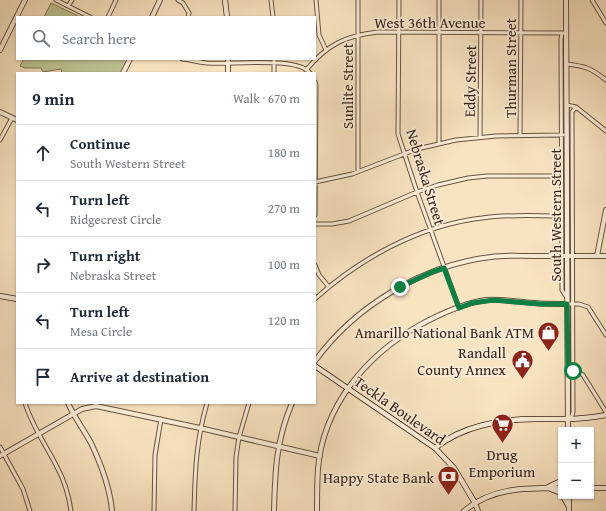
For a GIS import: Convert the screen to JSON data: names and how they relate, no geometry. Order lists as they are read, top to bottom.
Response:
{
  "streets": {
    "main road": ["South Western Street", "Teckla Boulevard"],
    "street": [
      "West 36th Avenue",
      "Thurman Street",
      "Eddy Street",
      "Sunlite Street",
      "Nebraska Street"
    ]
  },
  "crossings": [
    ["West 36th Avenue", "Thurman Street"],
    ["West 36th Avenue", "Eddy Street"],
    ["West 36th Avenue", "Sunlite Street"],
    ["West 36th Avenue", "Nebraska Street"],
    ["West 36th Avenue", "South Western Street"]
  ],
  "places": {
    "shop": ["Amarillo National Bank ATM"],
    "public building": ["Randall County Annex"],
    "supermarket": ["Drug Emporium"],
    "bank": ["Happy State Bank"]
  },
  "page": {
    "search": "Search here",
    "heading": ["9 min", "Walk · 670 m"],
    "list": [
      ["Continue", "South Western Street", "180 m"],
      ["Turn left", "Ridgecrest Circle", "270 m"],
      ["Turn right", "Nebraska Street", "100 m"],
      ["Turn left", "Mesa Circle", "120 m"],
      "Arrive at destination"
    ],
    "map_buttons": ["+", "−"]
  }
}
